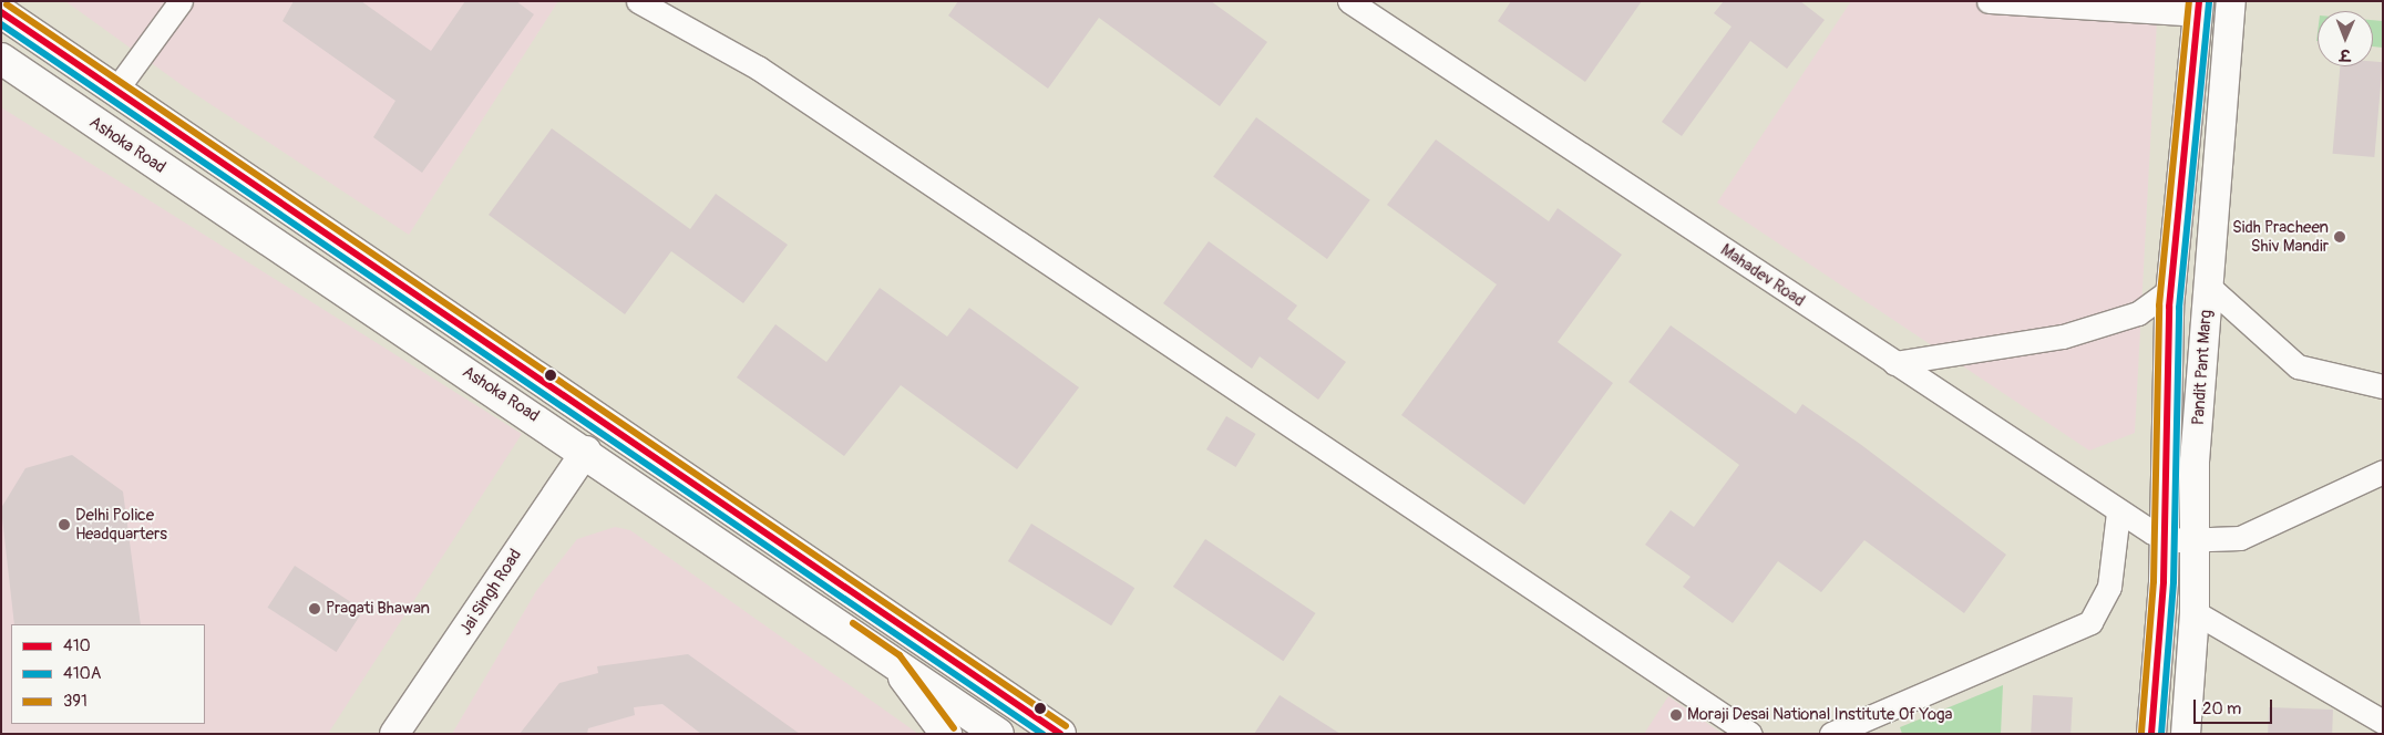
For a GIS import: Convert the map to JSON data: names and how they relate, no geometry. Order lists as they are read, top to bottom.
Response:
{
  "streets": {
    "main road": ["Ashoka Road"],
    "street": ["Mahadev Road", "Pandit Pant Marg", "Jai Singh Road"]
  },
  "crossings": [
    ["Ashoka Road", "Jai Singh Road"],
    ["Mahadev Road", "Pandit Pant Marg"]
  ],
  "places": [
    "Sidh Pracheen Shiv Mandir",
    "Delhi Police Headquarters",
    "Pragati Bhawan",
    "Moraji Desai National Institute Of Yoga"
  ],
  "lines": ["transit line 410", "transit line 391", "transit line 410A"],
  "legend": ["410", "410A", "391"],
  "scale_bar": "20 m",
  "north": "bottom"
}
